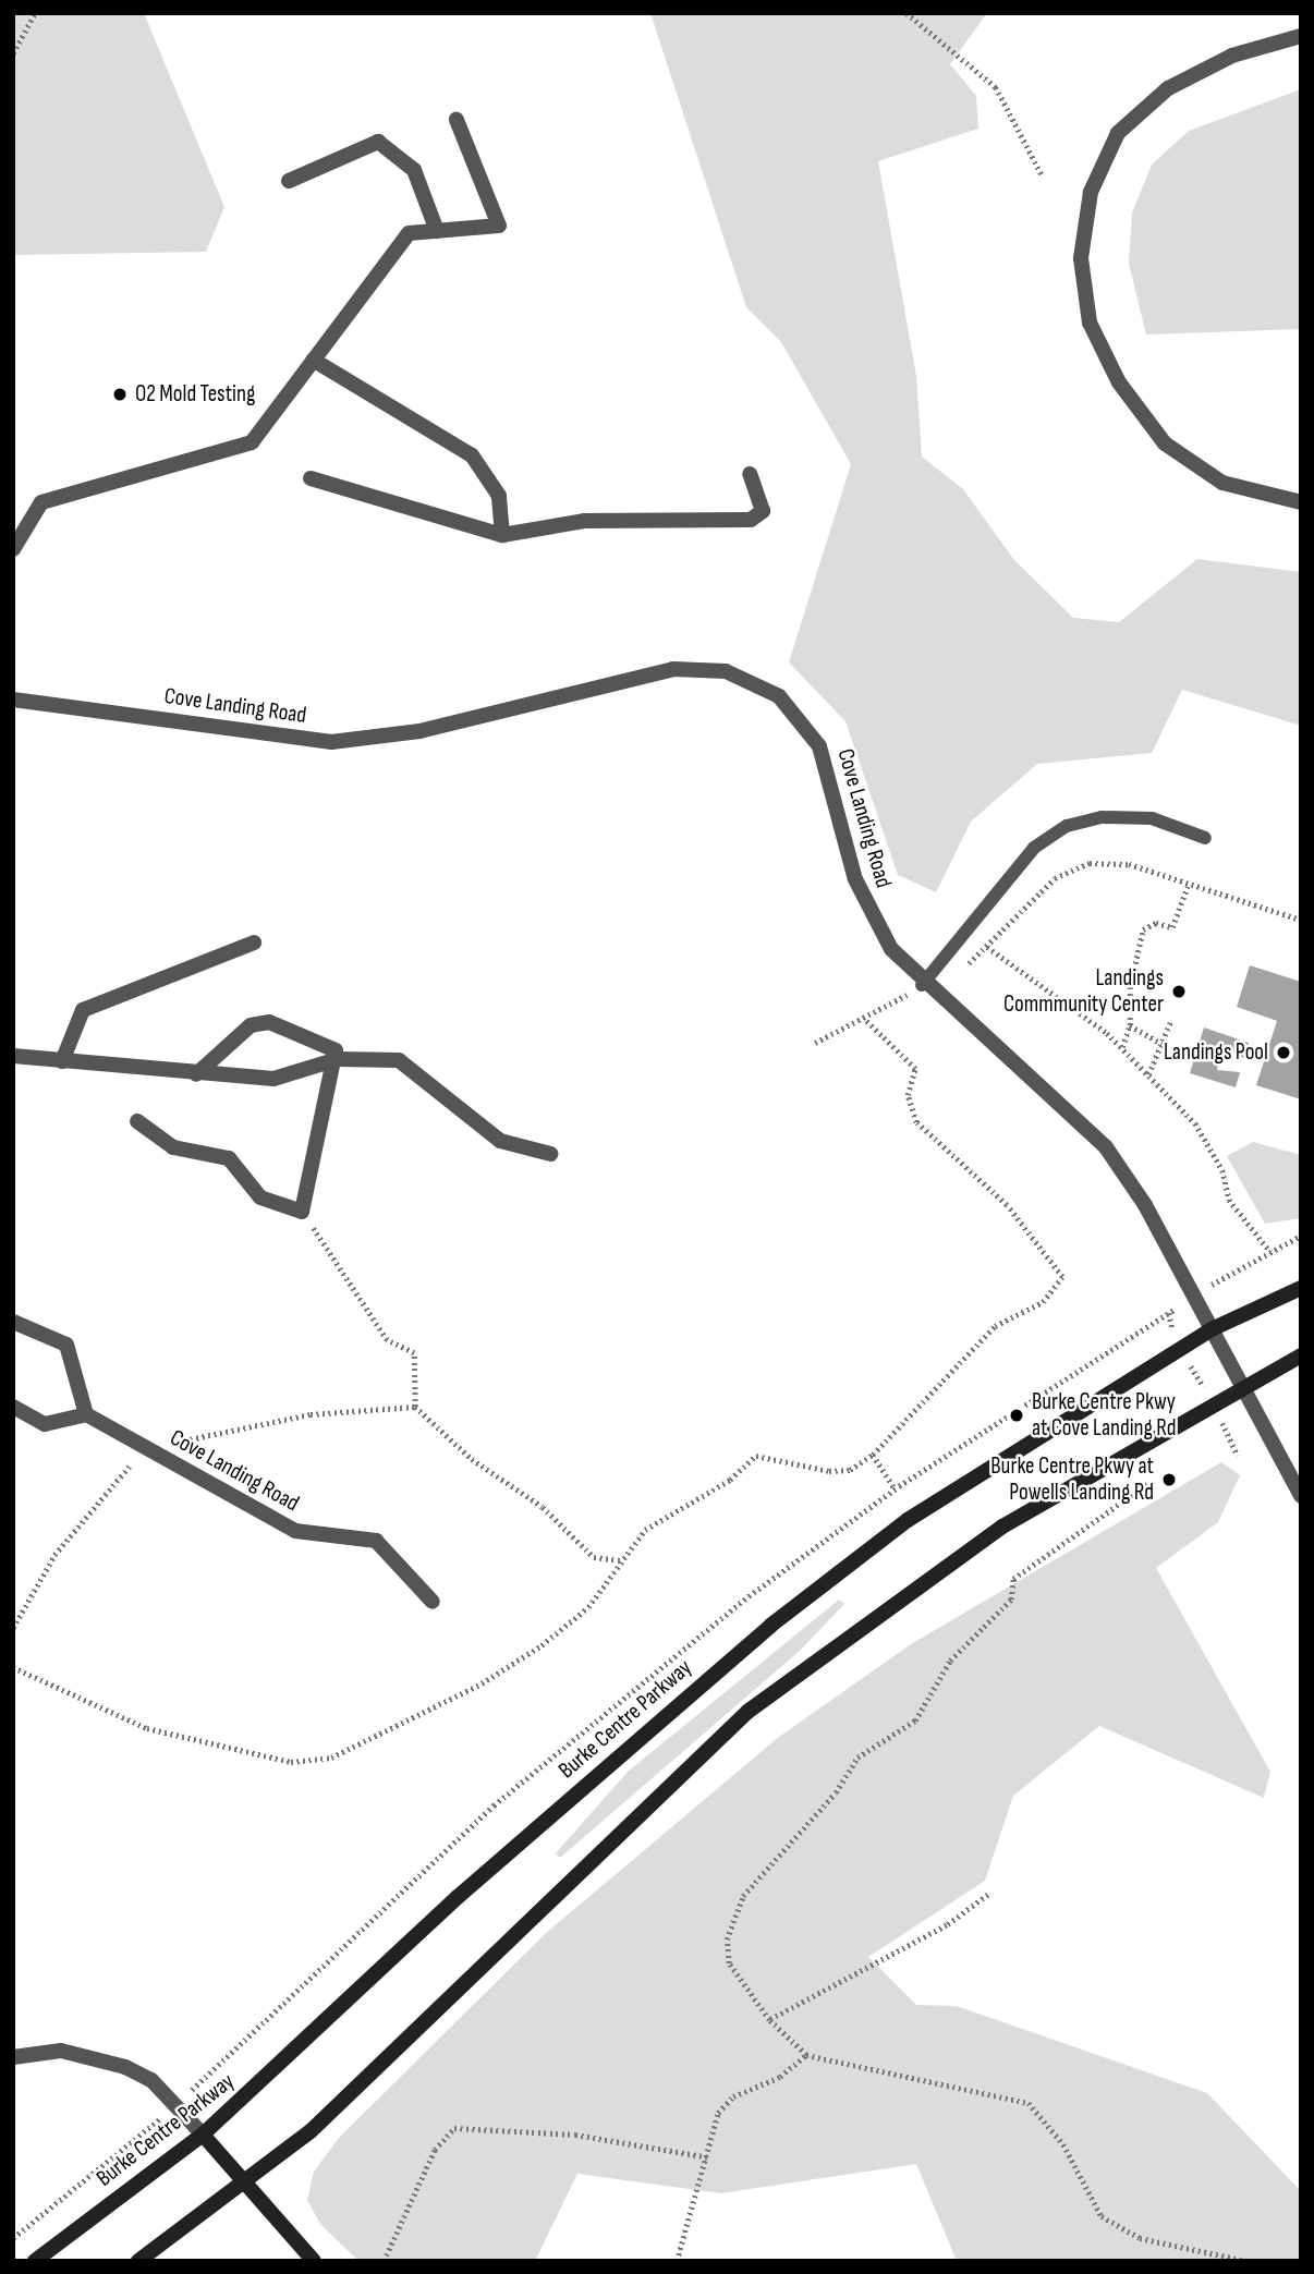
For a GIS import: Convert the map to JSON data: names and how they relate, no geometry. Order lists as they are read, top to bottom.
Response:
{
  "streets": {
    "main road": ["Burke Centre Parkway"],
    "street": ["Cove Landing Road"]
  },
  "crossings": [
    ["Cove Landing Road", "Burke Centre Parkway"]
  ],
  "places": [
    "O2 Mold Testing",
    "Landings Commmunity Center",
    "Landings Pool",
    "Burke Centre Pkwy at Cove Landing Rd",
    "Burke Centre Pkwy at Powells Landing Rd"
  ]
}
